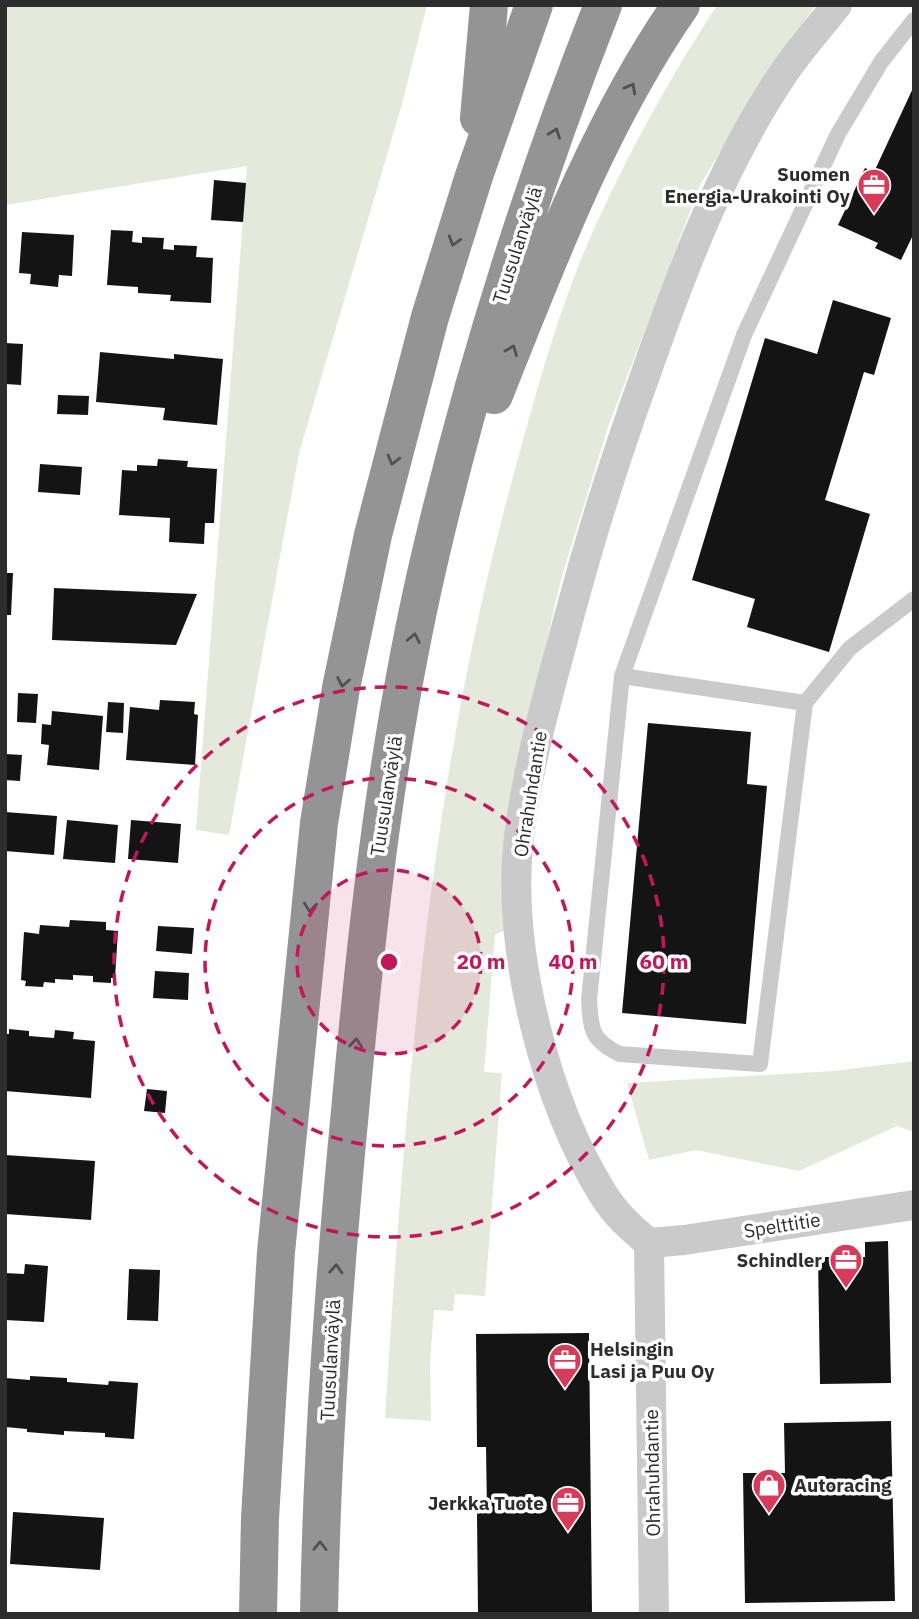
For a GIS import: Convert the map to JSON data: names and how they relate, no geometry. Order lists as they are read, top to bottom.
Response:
{
  "streets": {
    "highway": ["Tuusulanväylä"],
    "street": ["Ohrahuhdantie", "Spelttitie"]
  },
  "crossings": [
    ["Ohrahuhdantie", "Spelttitie"]
  ],
  "places": {
    "office": [
      "Suomen Energia-Urakointi Oy",
      "Schindler",
      "Helsingin Lasi ja Puu Oy",
      "Jerkka Tuote"
    ],
    "shop": ["Autoracing"]
  },
  "rings": ["20 m", "40 m", "60 m"]
}
